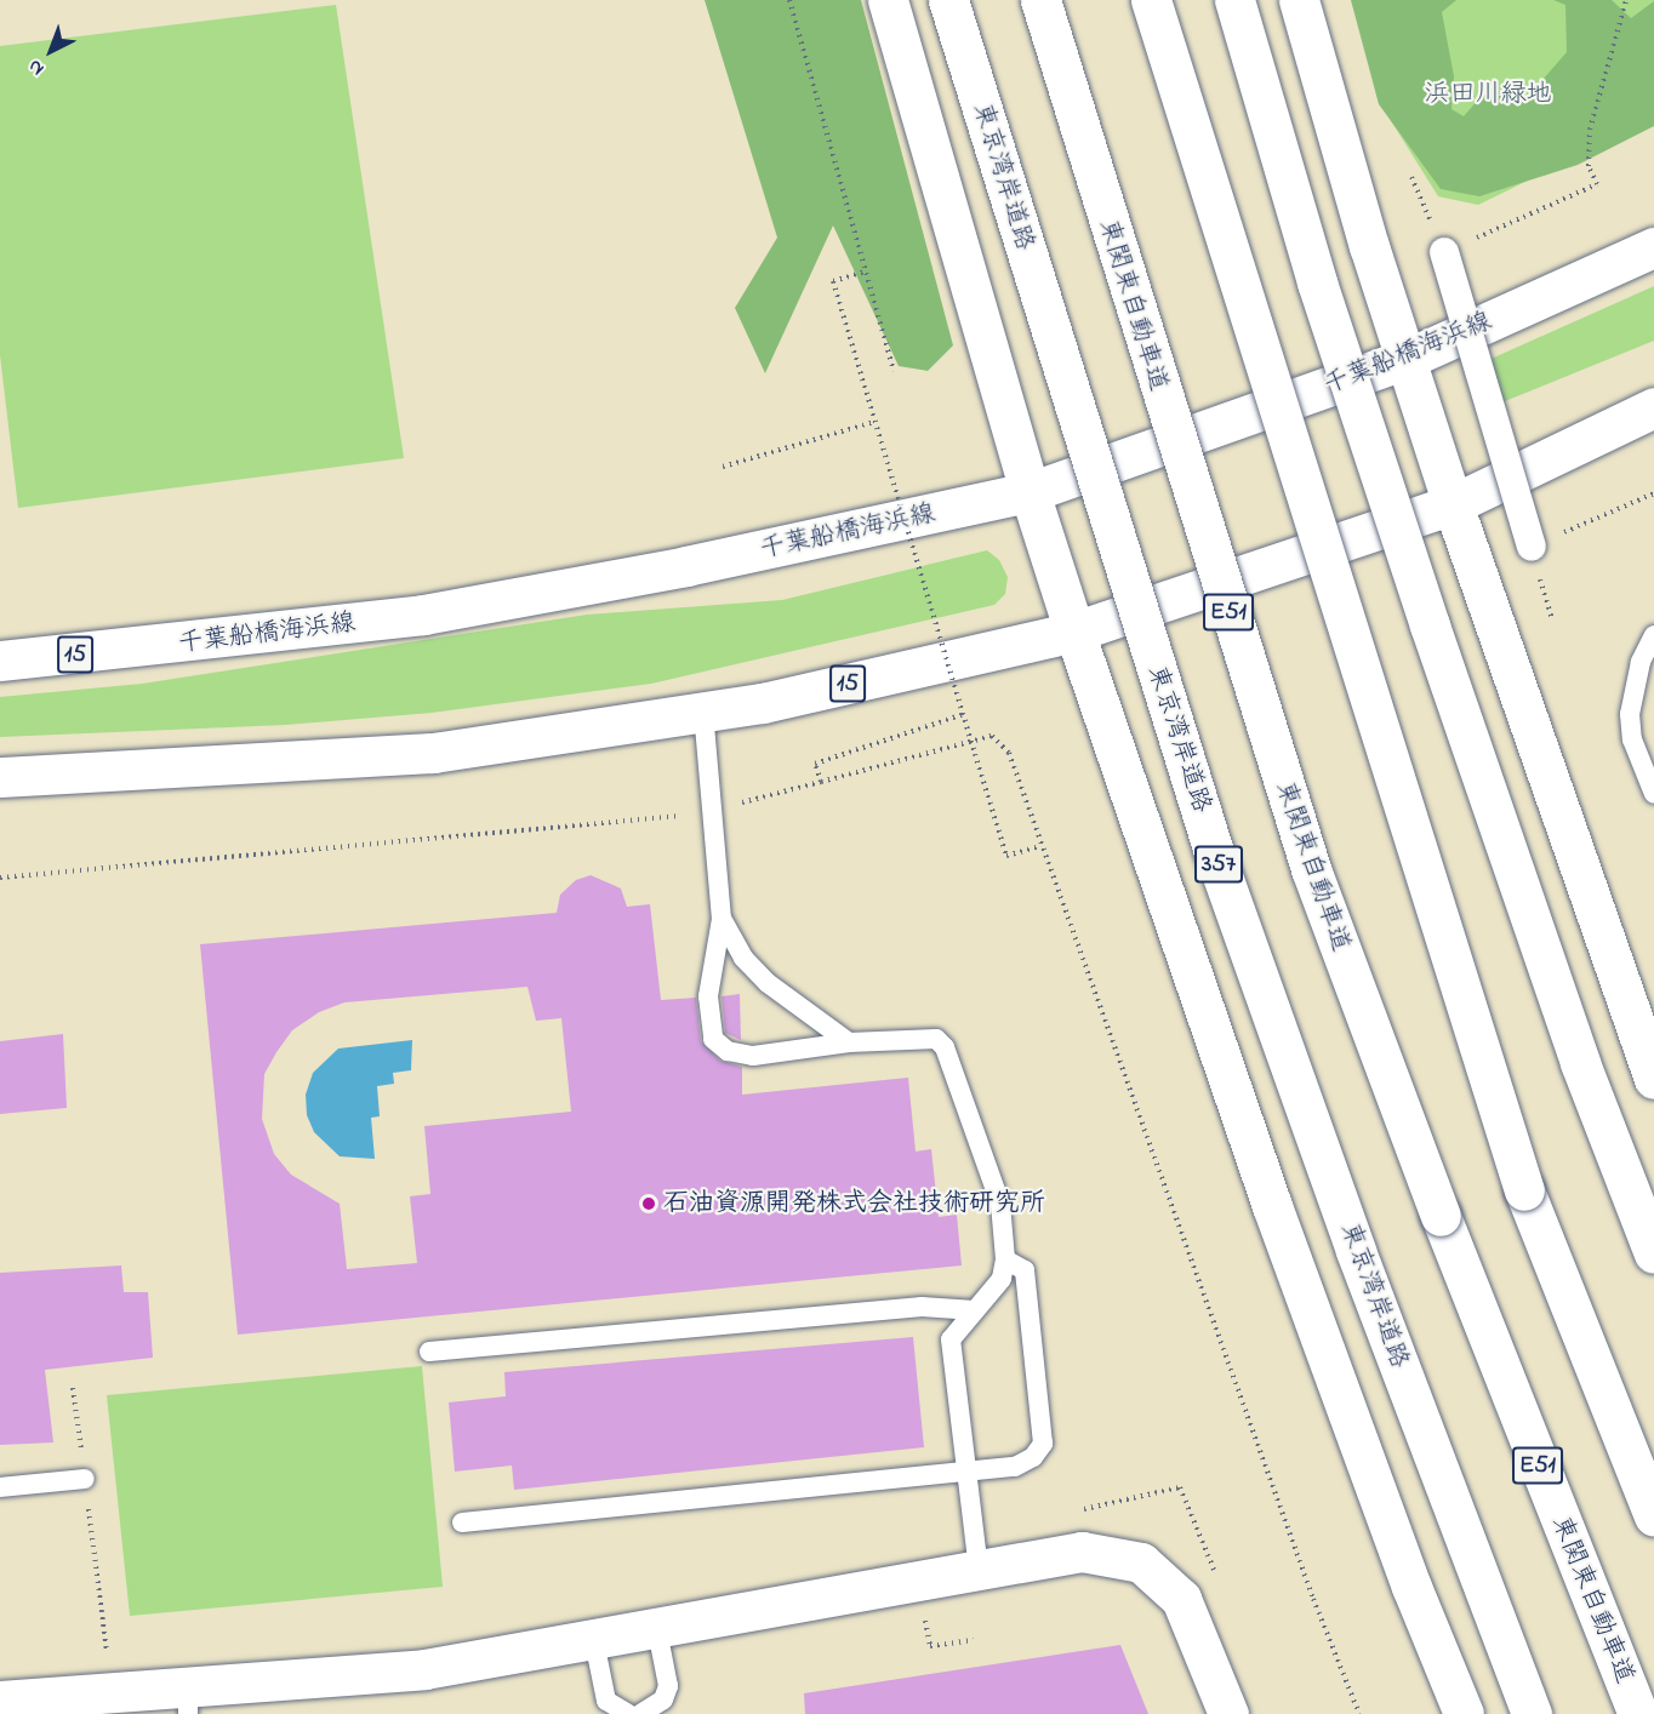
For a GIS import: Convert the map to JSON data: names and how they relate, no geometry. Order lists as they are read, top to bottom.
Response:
{
  "streets": {
    "main road": [
      "東京湾岸道路",
      "東関東自動車道",
      "千葉船橋海浜線",
      "E51",
      "15",
      "357"
    ]
  },
  "parks": ["浜田川緑地"],
  "places": ["石油資源開発株式会社技術研究所"],
  "north": "bottom left"
}
